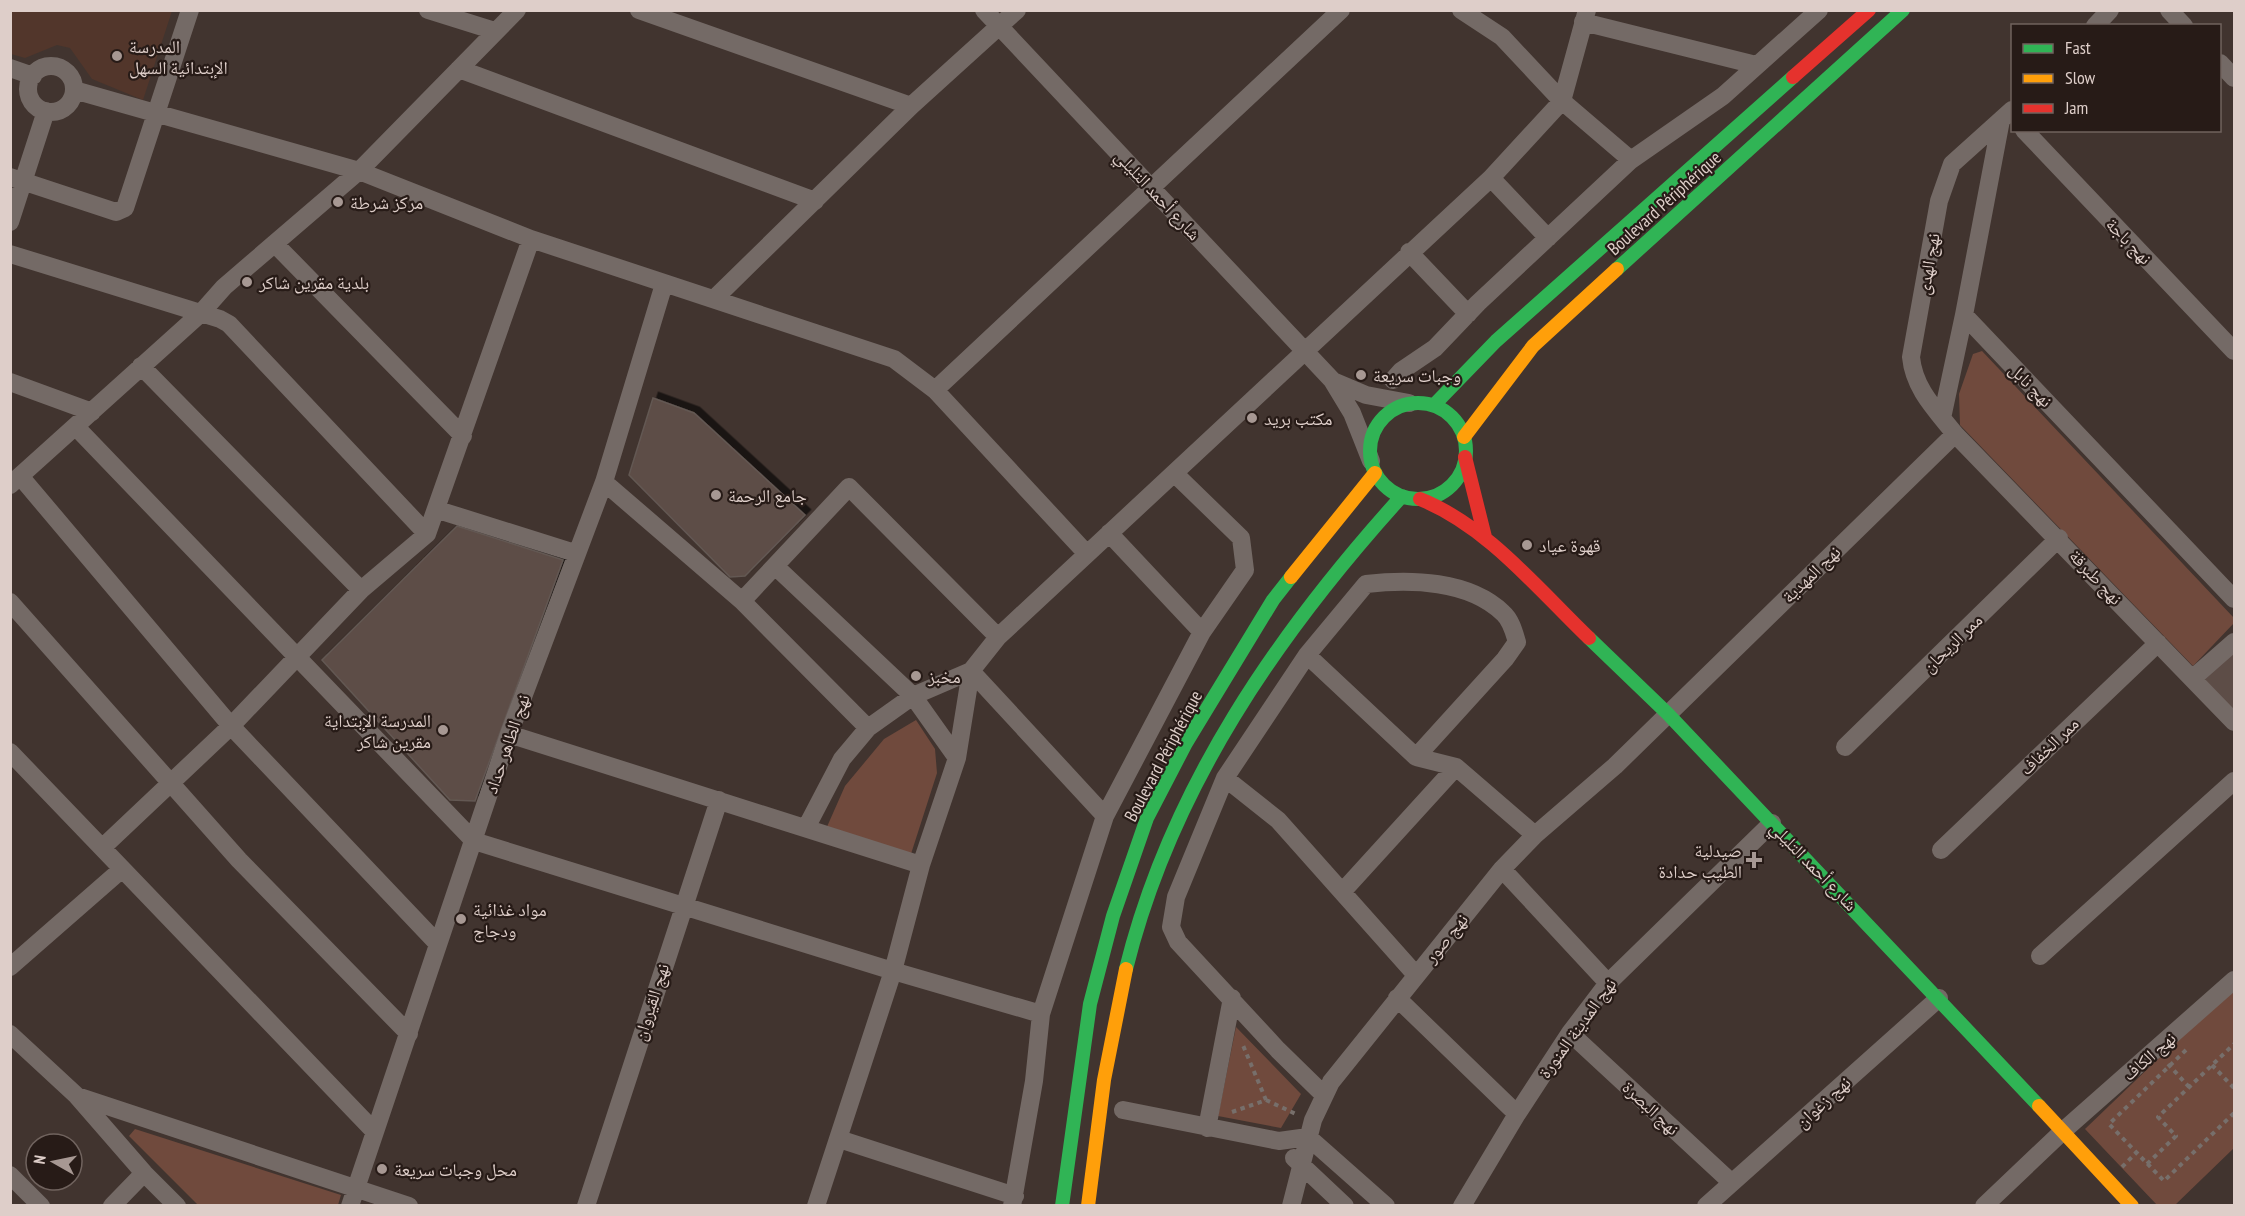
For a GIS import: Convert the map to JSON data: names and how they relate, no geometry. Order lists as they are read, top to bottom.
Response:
{
  "streets": {
    "main road": ["شارع أحمد التليلي", "Boulevard Périphérique"],
    "street": [
      "نهج باجة",
      "نهج الهدى",
      "نهج نابل",
      "نهج المهدية",
      "نهج طبرقة",
      "ممر الريحان",
      "نهج الطاهر حداد",
      "ممر الخفاف",
      "نهج صور",
      "نهج القيروان",
      "نهج المدينة المنورة",
      "نهج الكاف",
      "نهج زغوان",
      "نهج البصرة"
    ]
  },
  "crossings": [
    ["شارع أحمد التليلي", "Boulevard Périphérique"],
    ["شارع أحمد التليلي", "نهج المهدية"],
    ["شارع أحمد التليلي", "نهج صور"],
    ["شارع أحمد التليلي", "نهج المدينة المنورة"],
    ["شارع أحمد التليلي", "نهج الكاف"],
    ["شارع أحمد التليلي", "نهج زغوان"],
    ["نهج الهدى", "نهج المهدية"],
    ["نهج الهدى", "نهج طبرقة"],
    ["نهج المهدية", "نهج طبرقة"],
    ["نهج المهدية", "نهج صور"],
    ["نهج طبرقة", "ممر الريحان"],
    ["نهج طبرقة", "ممر الخفاف"],
    ["نهج المدينة المنورة", "نهج البصرة"],
    ["نهج زغوان", "نهج البصرة"]
  ],
  "places": {
    "other": [
      "المدرسة الإبتدائية السهل",
      "مركز شرطة",
      "بلدية مقرين شاكر",
      "وجبات سريعة",
      "مكتب بريد",
      "جامع الرحمة",
      "قهوة عياد",
      "مخبز",
      "المدرسة الإبتداية مقرين شاكر",
      "مواد غذائية ودجاج",
      "محل وجبات سريعة"
    ],
    "health": ["صيدلية الطيب حدادة"]
  },
  "legend": ["Fast", "Slow", "Jam"],
  "north": "left"
}
